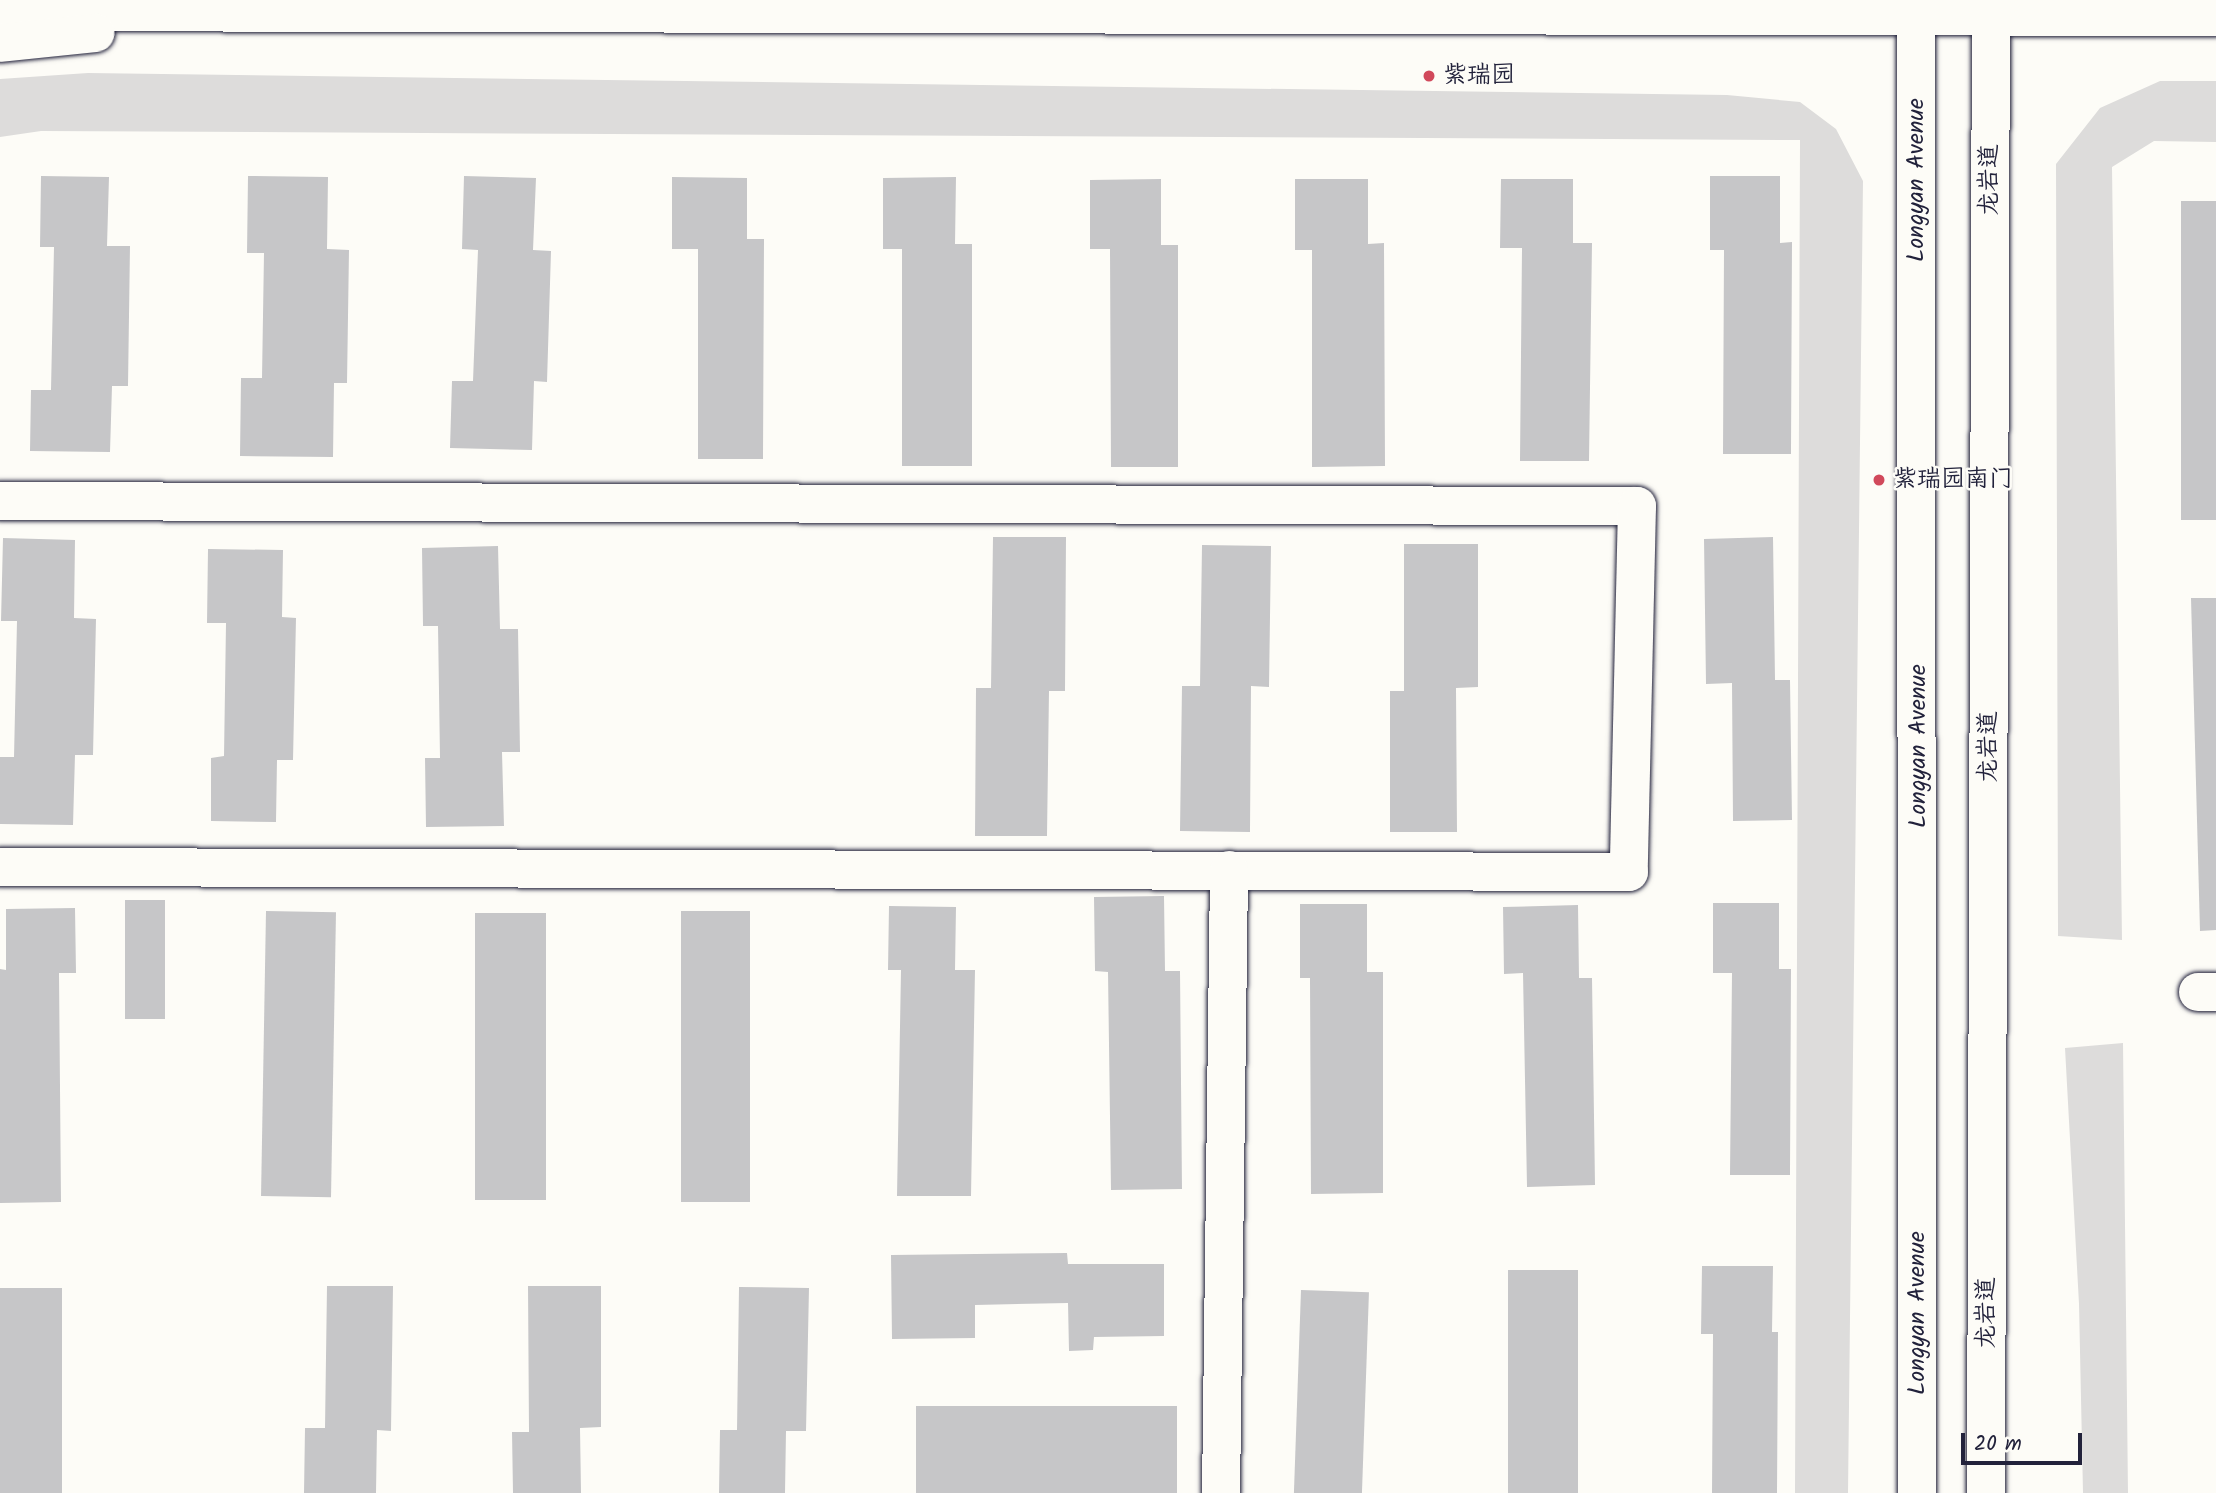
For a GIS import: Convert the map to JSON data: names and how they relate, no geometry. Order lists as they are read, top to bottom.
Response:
{
  "streets": {
    "main road": ["Longyan Avenue", "龙岩道"]
  },
  "places": ["紫瑞园", "紫瑞园南门"],
  "scale_bar": "20 m"
}
